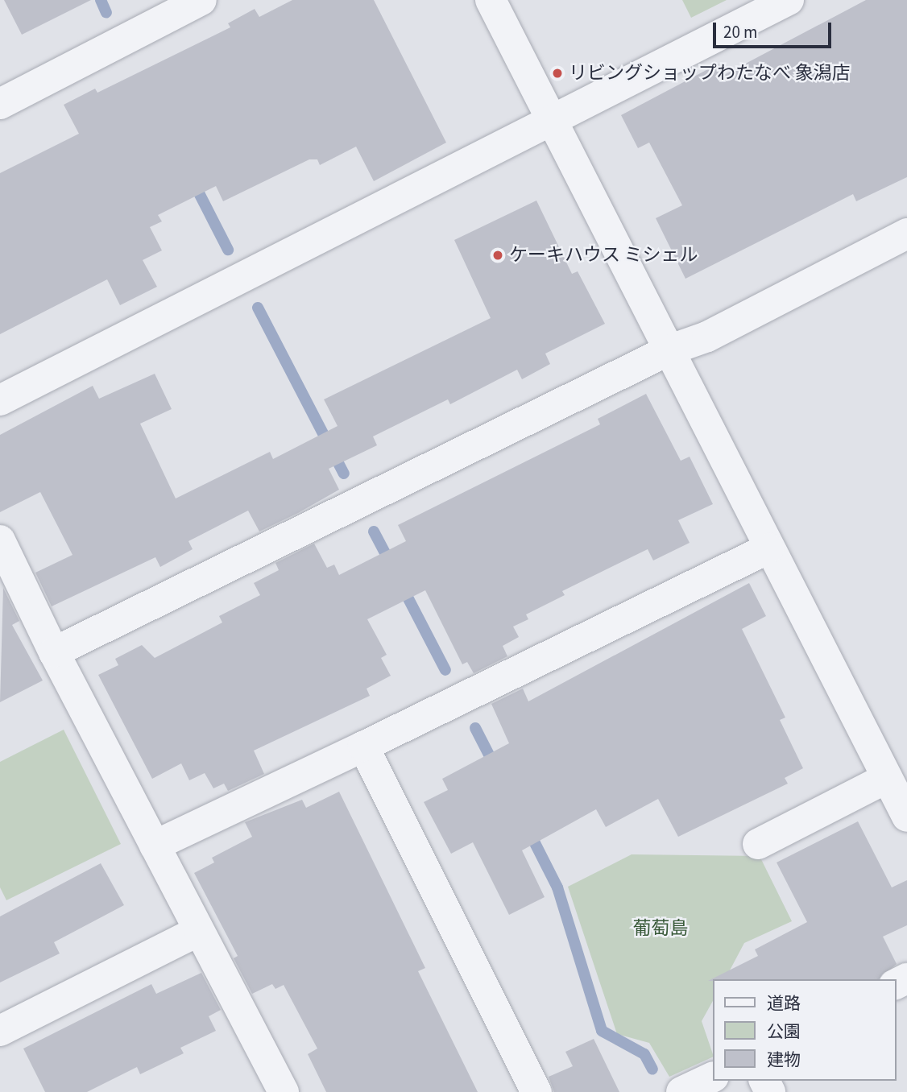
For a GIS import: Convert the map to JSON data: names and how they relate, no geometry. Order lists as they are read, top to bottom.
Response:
{
  "parks": ["葡萄島"],
  "places": ["リビングショップわたなべ 象潟店", "ケーキハウス ミシェル"],
  "legend": ["道路", "公園", "建物"],
  "scale_bar": "20 m"
}
